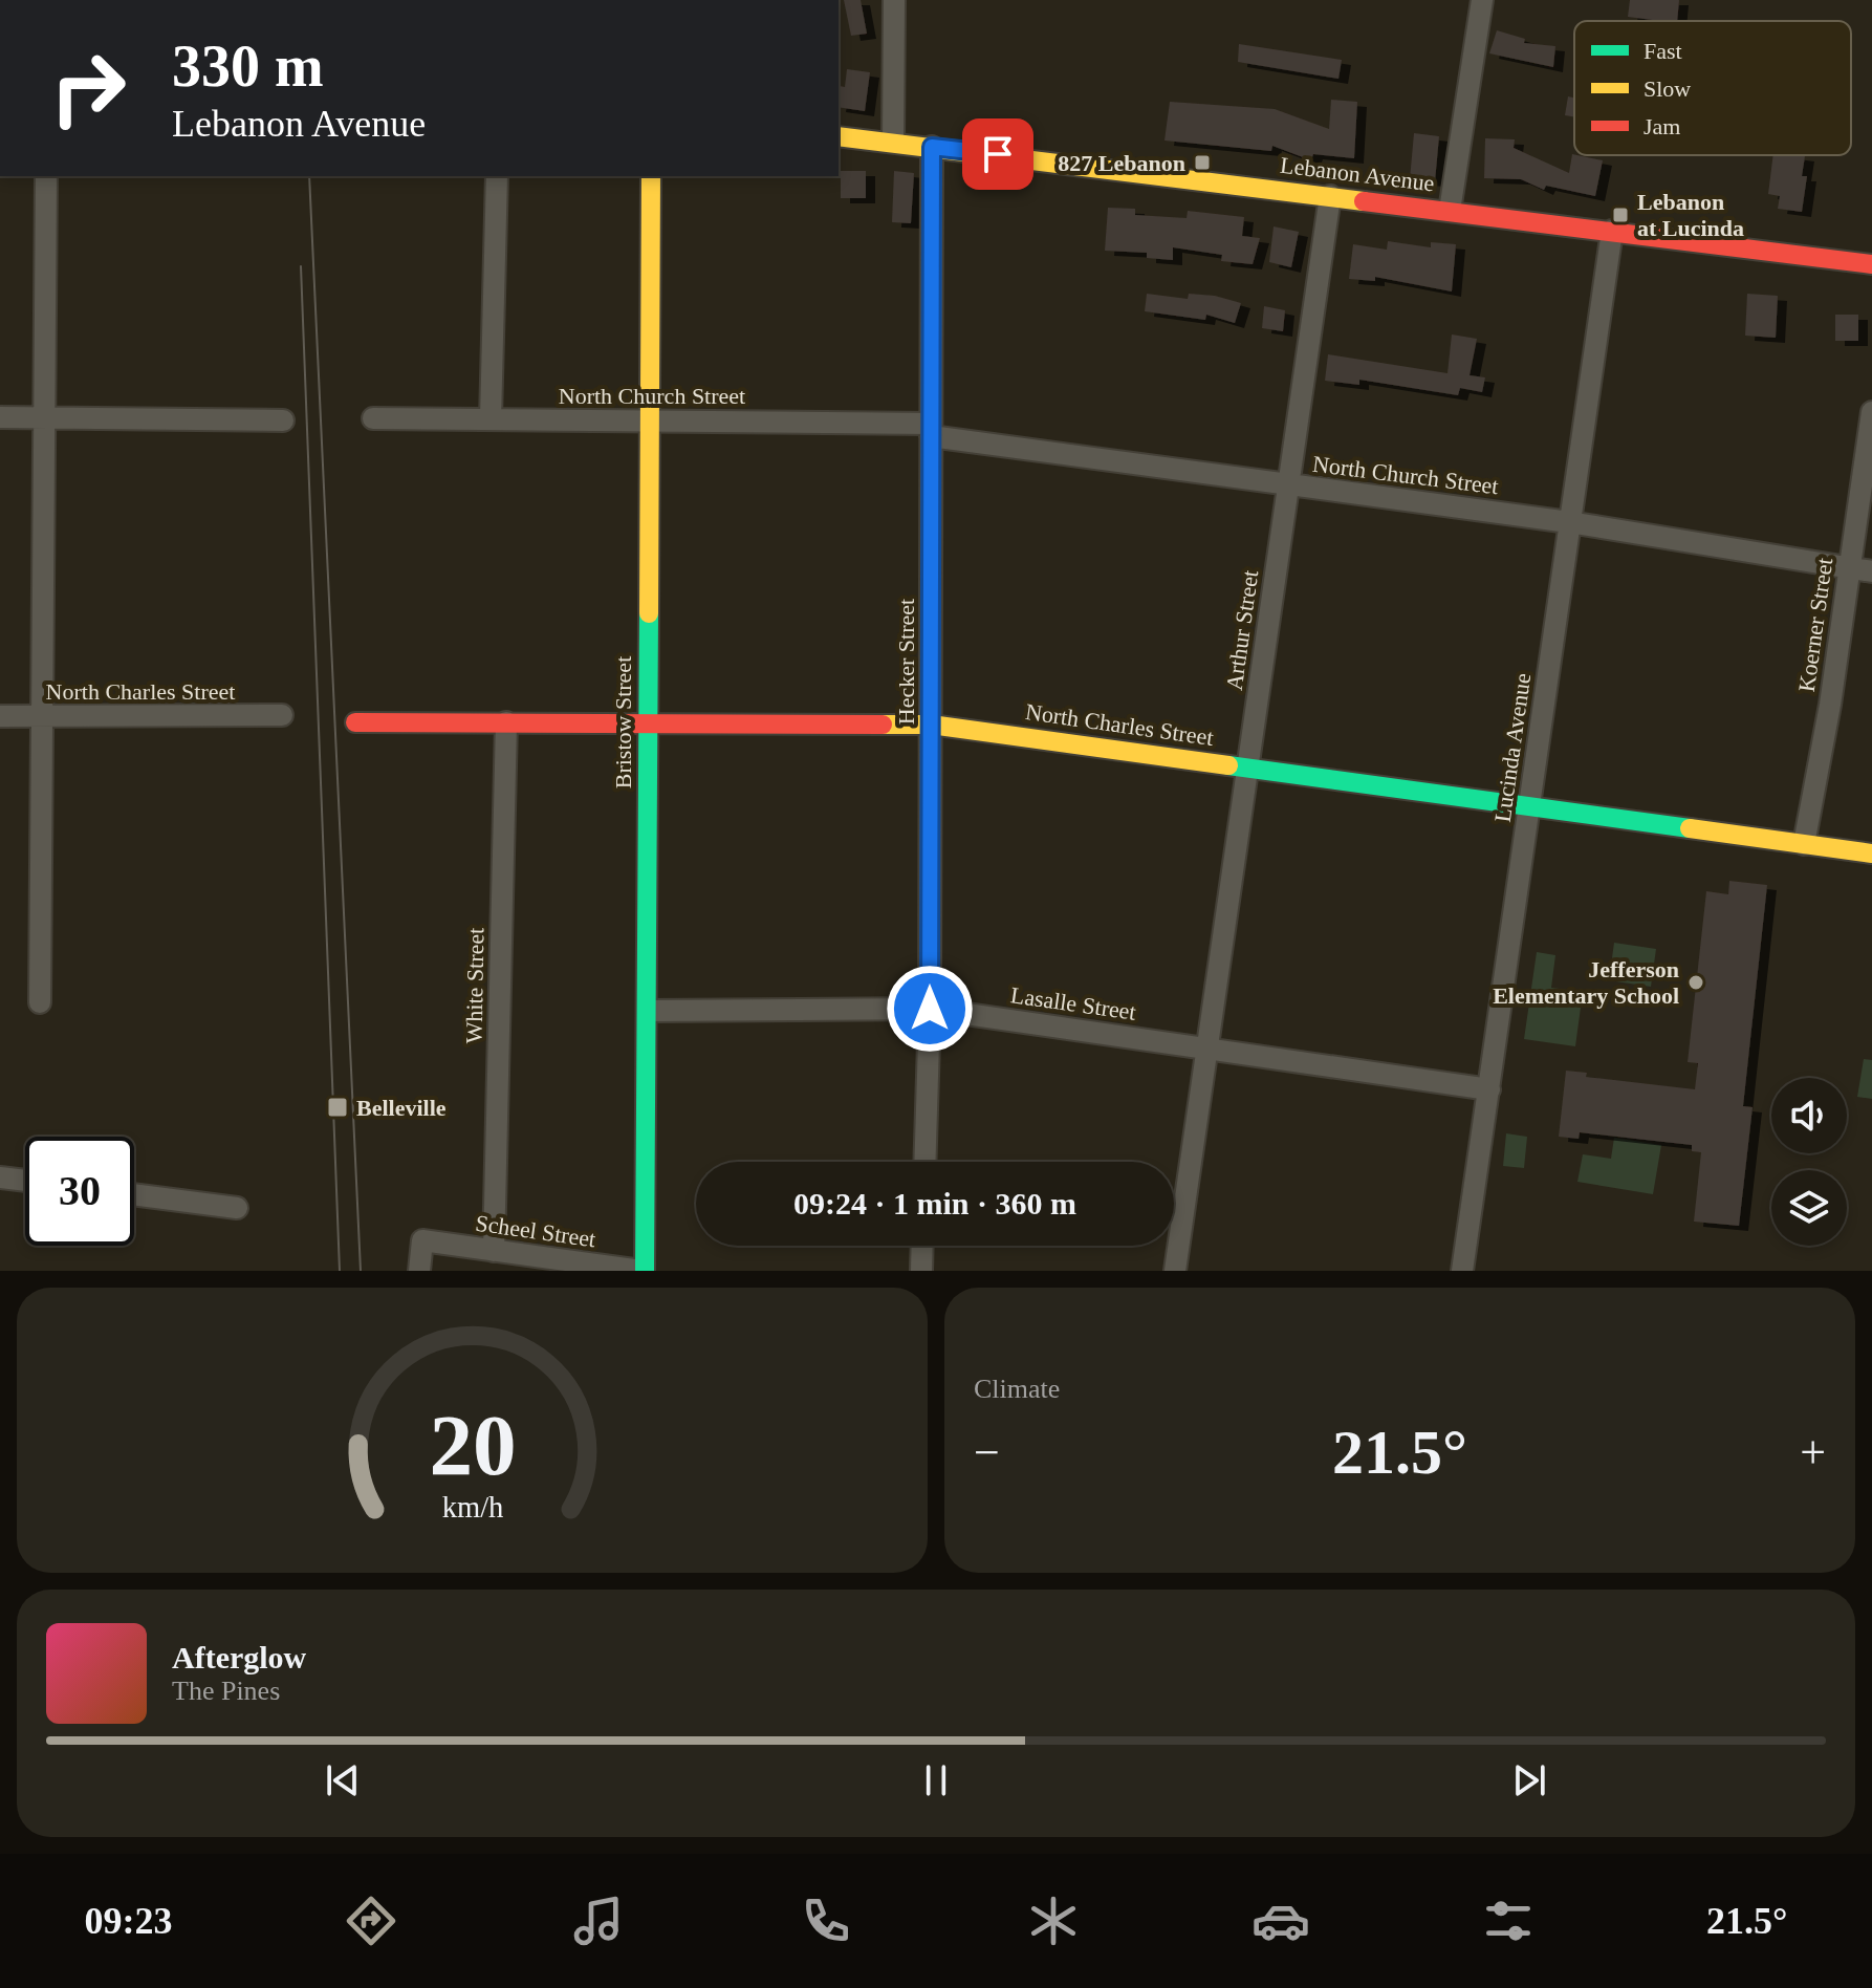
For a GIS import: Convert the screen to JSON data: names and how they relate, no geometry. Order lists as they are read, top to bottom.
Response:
{
  "streets": {
    "street": [
      "Lebanon Avenue",
      "North Church Street",
      "Koerner Street",
      "Arthur Street",
      "Hecker Street",
      "North Charles Street",
      "Bristow Street",
      "Lucinda Avenue",
      "White Street",
      "Lasalle Street",
      "Scheel Street"
    ]
  },
  "crossings": [
    ["Lebanon Avenue", "Arthur Street"],
    ["Lebanon Avenue", "Hecker Street"],
    ["Lebanon Avenue", "Lucinda Avenue"],
    ["North Church Street", "Koerner Street"],
    ["North Church Street", "Arthur Street"],
    ["North Church Street", "Hecker Street"],
    ["North Church Street", "Bristow Street"],
    ["North Church Street", "Lucinda Avenue"],
    ["Koerner Street", "North Charles Street"],
    ["Arthur Street", "North Charles Street"],
    ["Arthur Street", "Lasalle Street"],
    ["Hecker Street", "North Charles Street"],
    ["Hecker Street", "Lasalle Street"],
    ["North Charles Street", "Bristow Street"],
    ["North Charles Street", "Lucinda Avenue"],
    ["North Charles Street", "White Street"],
    ["Bristow Street", "Lasalle Street"],
    ["Bristow Street", "Scheel Street"],
    ["Lucinda Avenue", "Lasalle Street"],
    ["White Street", "Scheel Street"]
  ],
  "places": {
    "transit": ["827 Lebanon", "Lebanon at Lucinda", "Belleville"],
    "other": ["Jefferson Elementary School"]
  },
  "legend": ["Fast", "Slow", "Jam"],
  "page": {
    "turn": ["330 m", "Lebanon Avenue"],
    "limit": "30",
    "trip": "09:24 · 1 min · 360 m",
    "tile": "Climate",
    "heat": ["−", "21.5°", "+"],
    "song": ["Afterglow", "The Pines"],
    "tabs": ["09:23", "21.5°"],
    "gauge": ["20", "km/h"]
  }
}
